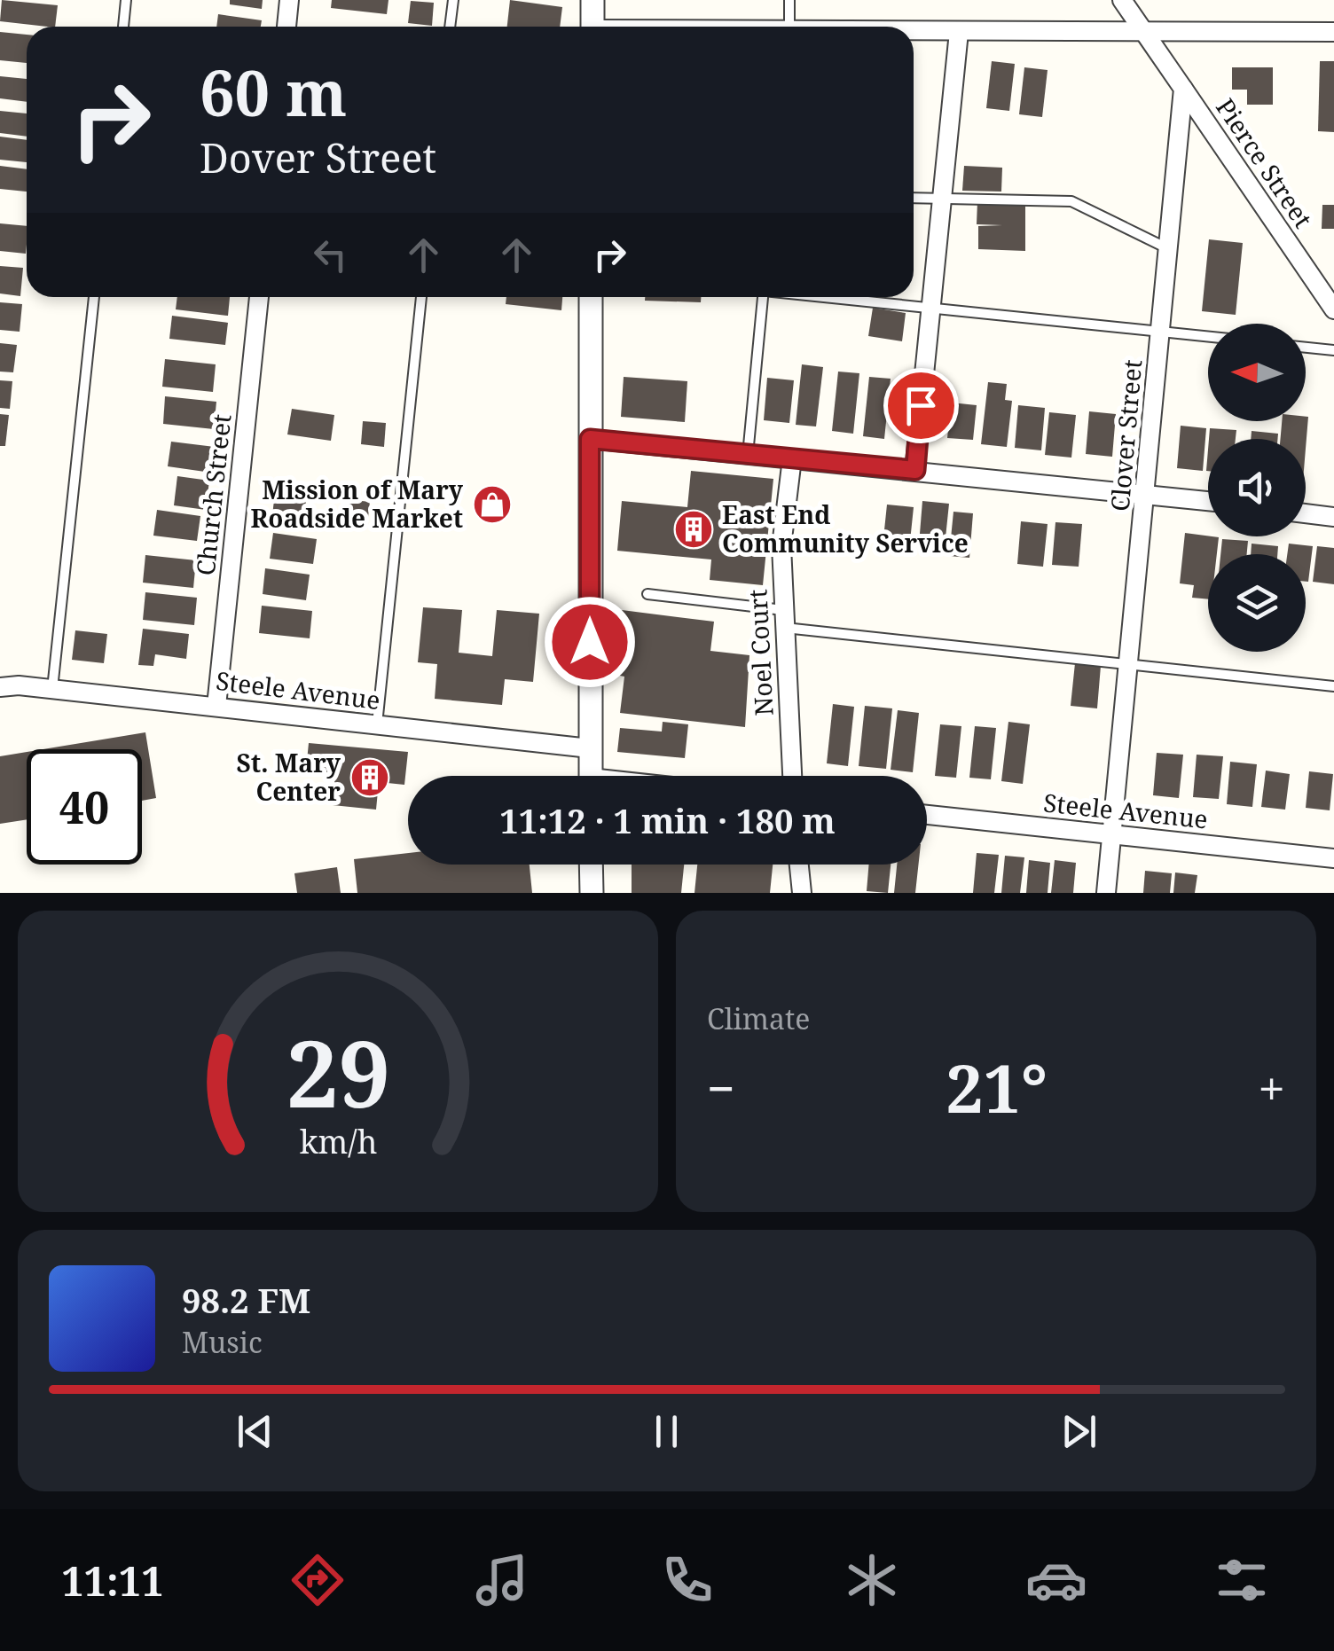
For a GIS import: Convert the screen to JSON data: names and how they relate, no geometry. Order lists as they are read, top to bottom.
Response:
{
  "streets": {
    "street": [
      "Pierce Street",
      "Clover Street",
      "Church Street",
      "Noel Court",
      "Steele Avenue"
    ]
  },
  "crossings": [
    ["Pierce Street", "Clover Street"],
    ["Clover Street", "Steele Avenue"],
    ["Church Street", "Steele Avenue"]
  ],
  "places": {
    "shop": ["Mission of Mary Roadside Market"],
    "building": ["East End Community Service", "St. Mary Center"]
  },
  "north": "left",
  "page": {
    "turn": ["60 m", "Dover Street"],
    "limit": "40",
    "trip": "11:12 · 1 min · 180 m",
    "tile": "Climate",
    "heat": ["−", "21°", "+"],
    "song": ["98.2 FM", "Music"],
    "tabs": "11:11",
    "gauge": ["29", "km/h"]
  }
}
